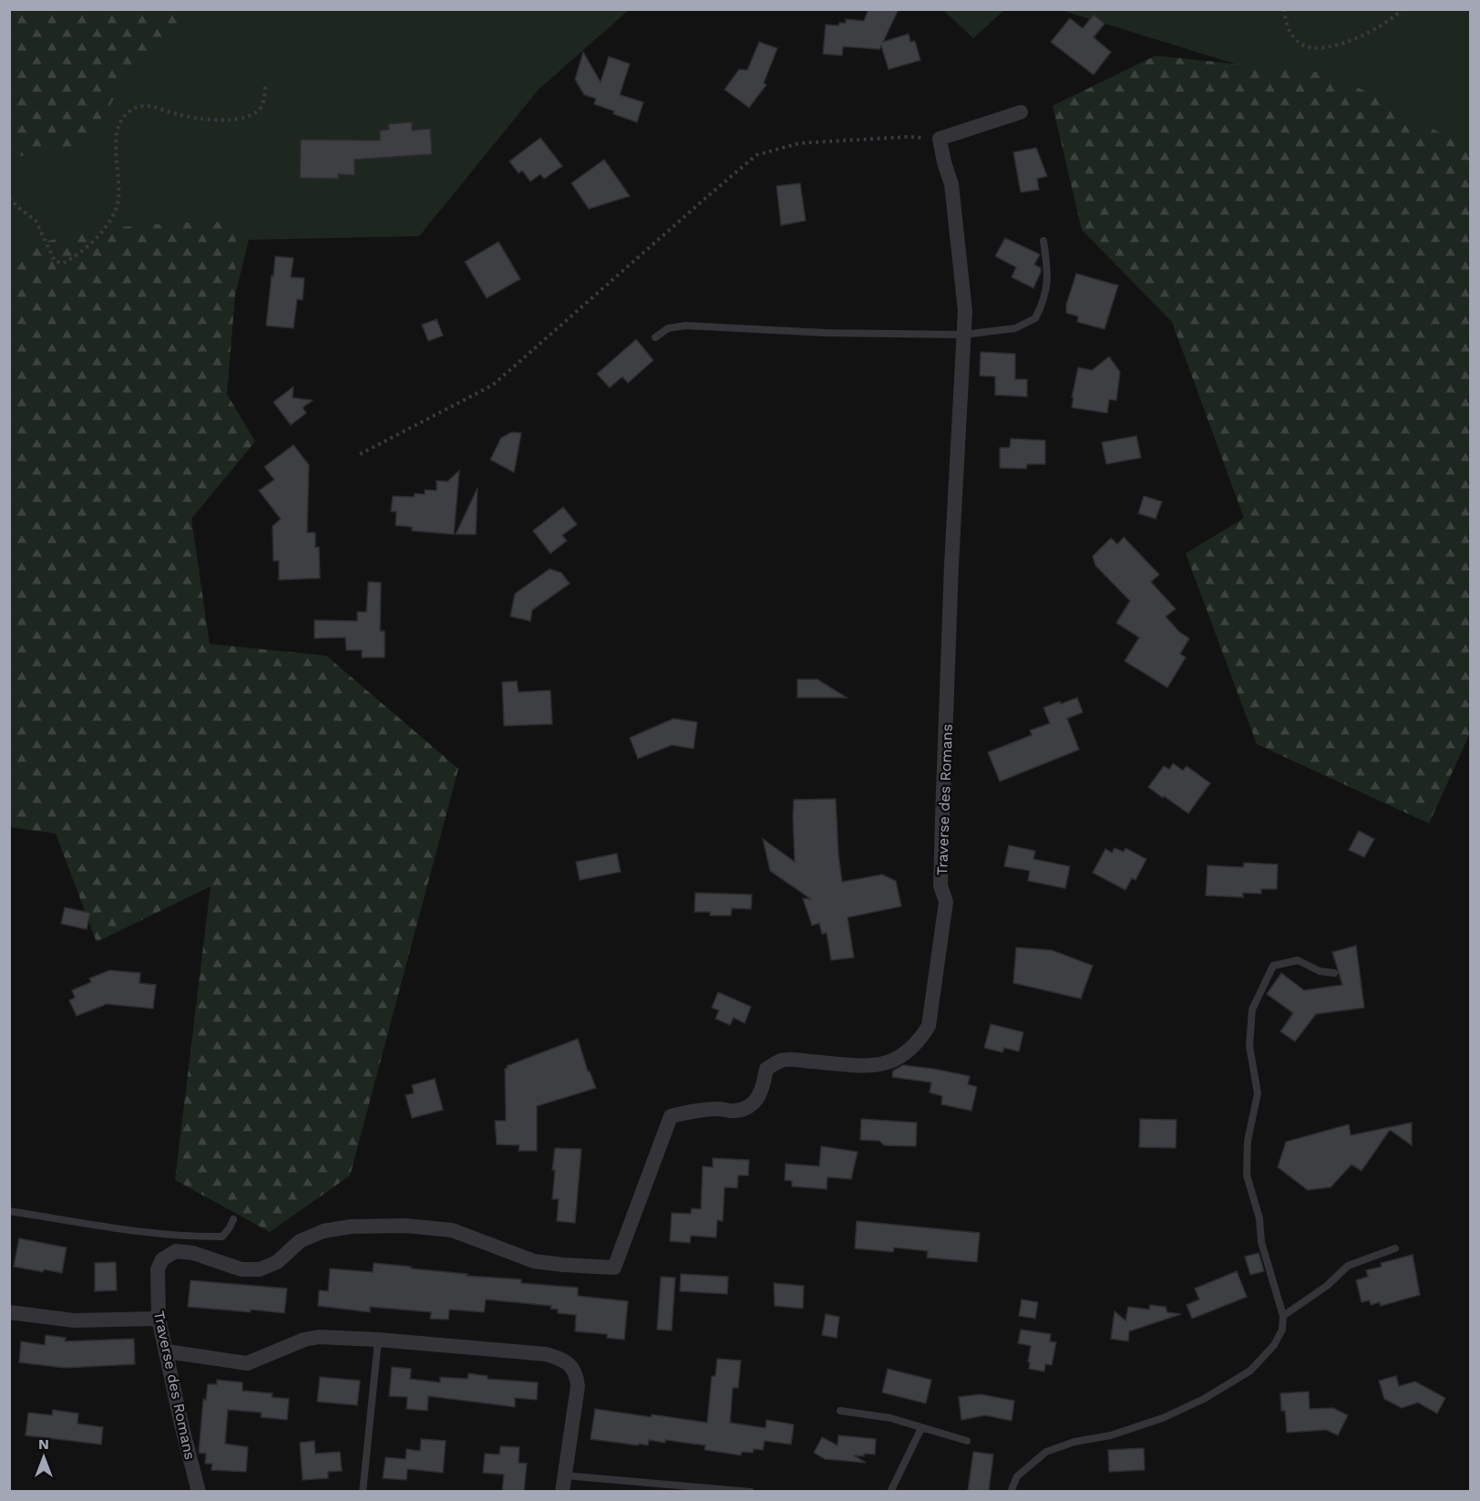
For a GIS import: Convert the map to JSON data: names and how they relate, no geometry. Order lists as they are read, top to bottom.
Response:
{
  "streets": {
    "street": ["Traverse des Romans"]
  },
  "north": "top"
}
